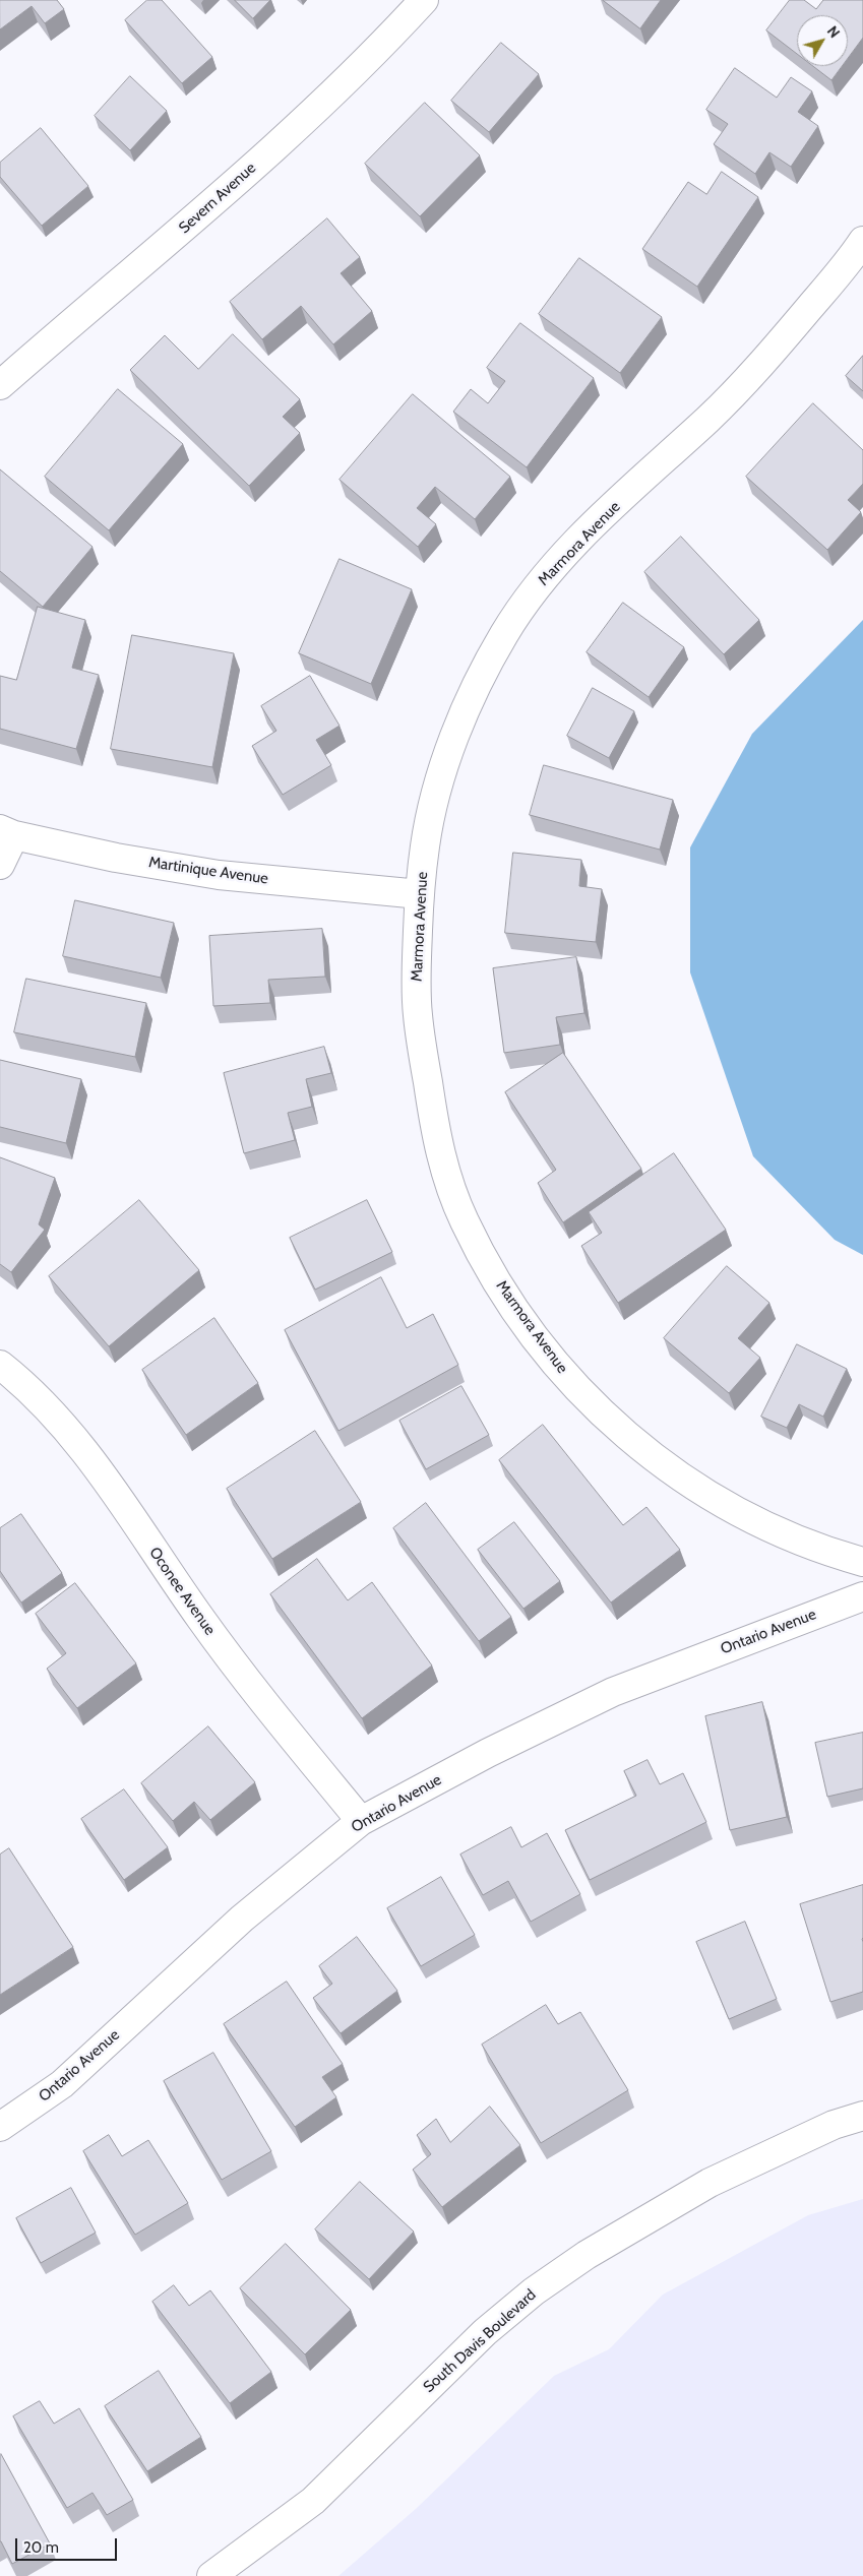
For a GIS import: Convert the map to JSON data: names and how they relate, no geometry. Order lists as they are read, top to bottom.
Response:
{
  "streets": {
    "street": [
      "Severn Avenue",
      "Marmora Avenue",
      "Martinique Avenue",
      "Oconee Avenue",
      "Ontario Avenue",
      "South Davis Boulevard"
    ]
  },
  "crossings": [
    ["Marmora Avenue", "Martinique Avenue"],
    ["Oconee Avenue", "Ontario Avenue"]
  ],
  "scale_bar": "20 m",
  "north": "top right"
}
